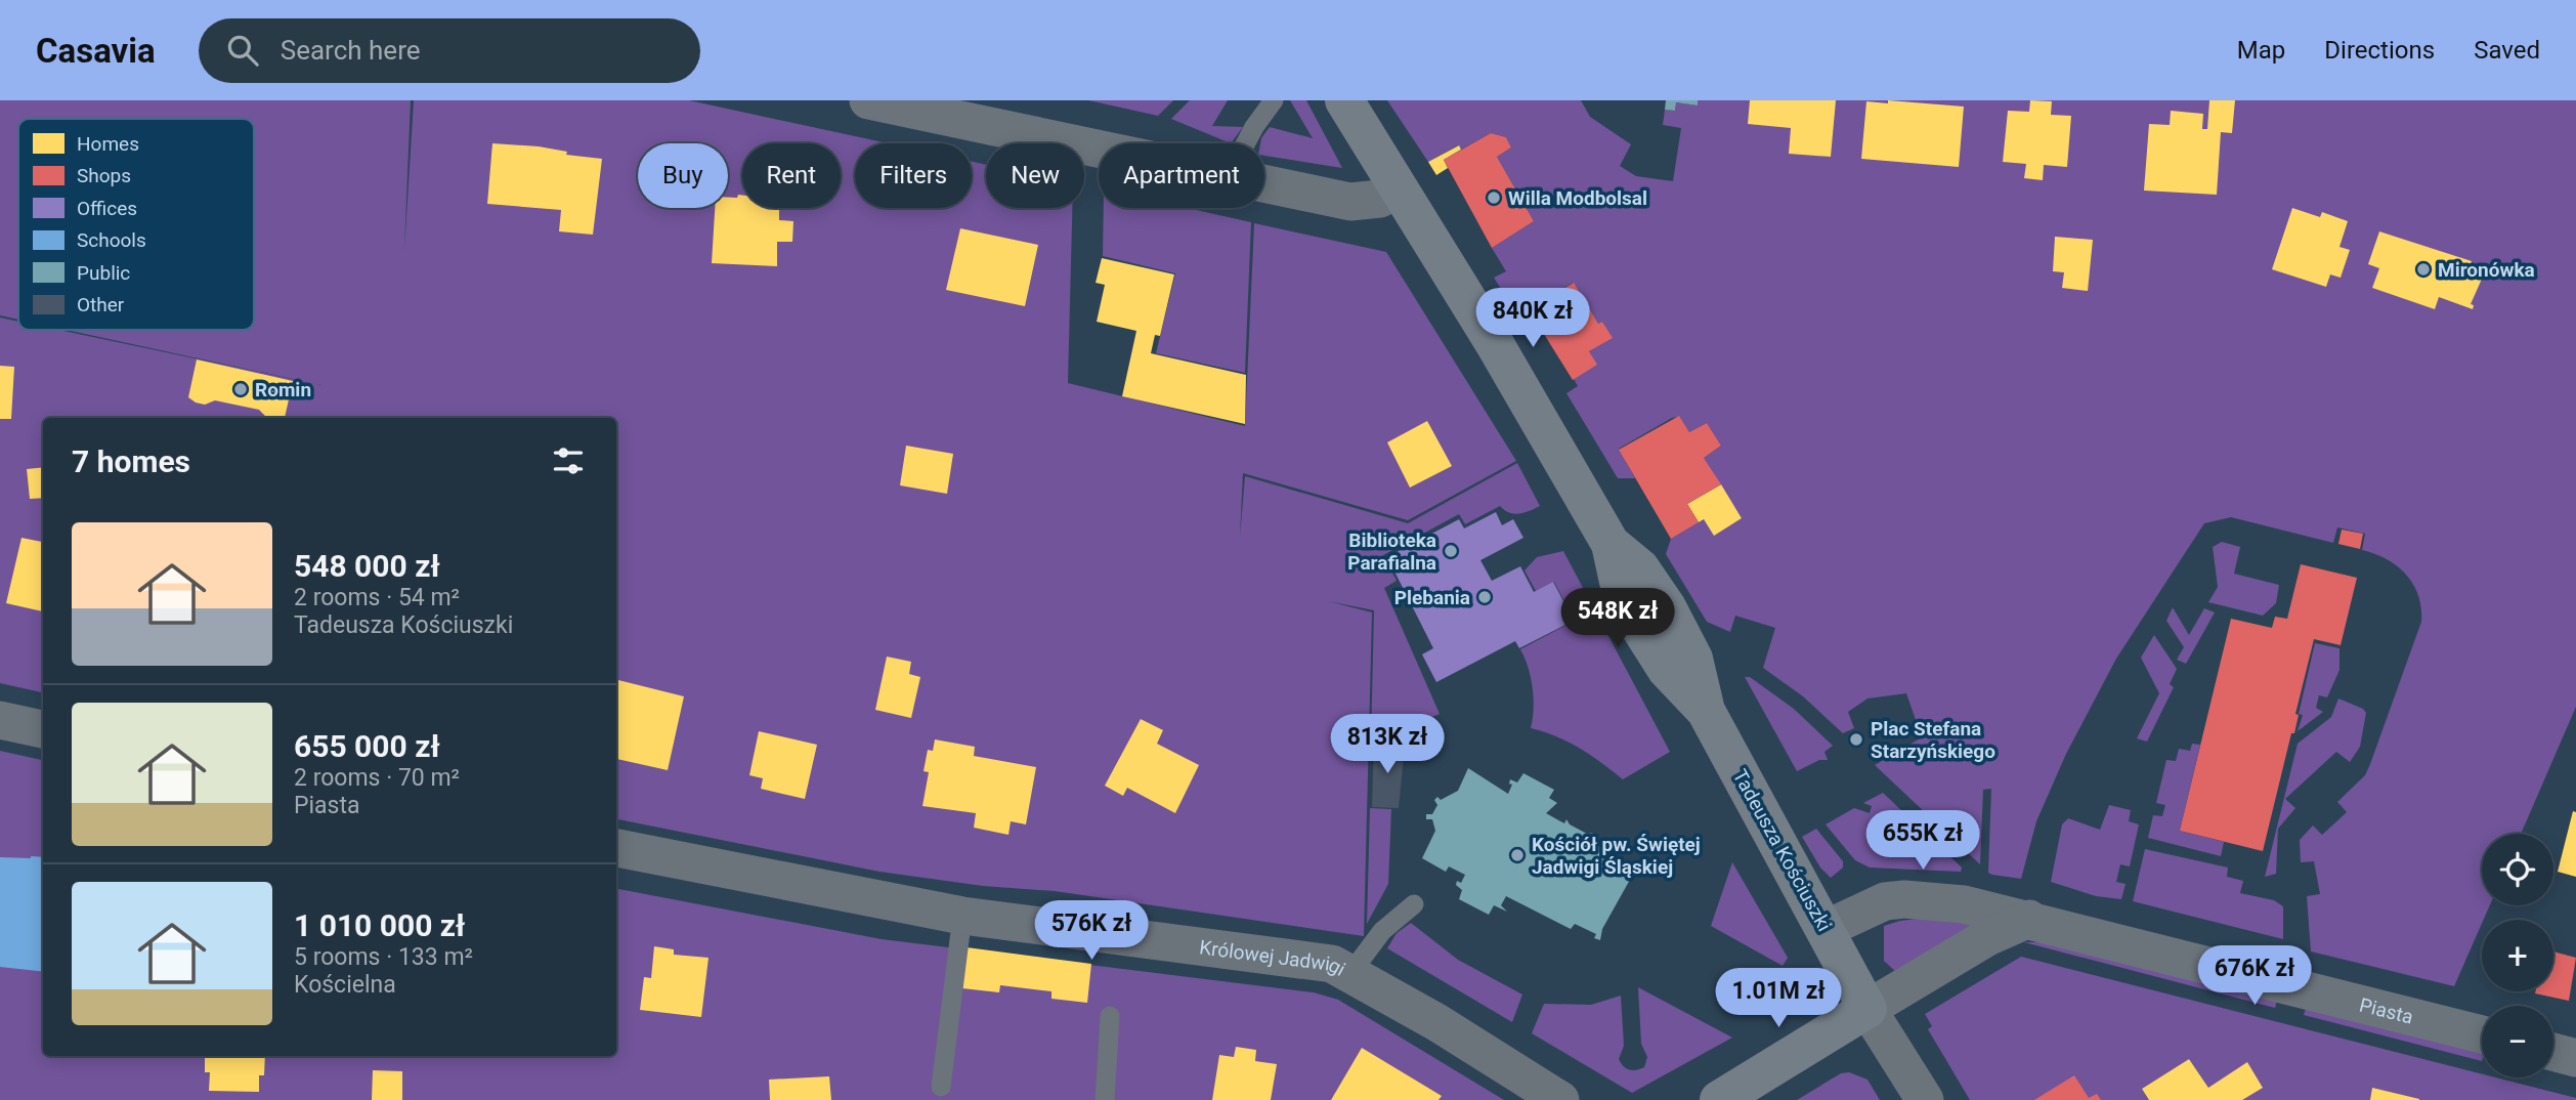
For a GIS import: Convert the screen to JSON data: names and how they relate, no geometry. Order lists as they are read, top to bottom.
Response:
{
  "streets": {
    "street": ["Tadeusza Kościuszki", "Królowej Jadwigi", "Piasta"]
  },
  "crossings": [
    ["Tadeusza Kościuszki", "Piasta"]
  ],
  "places": [
    "Willa Modbolsal",
    "Mironówka",
    "Romin",
    "Biblioteka Parafialna",
    "Plebania",
    "Plac Stefana Starzyńskiego",
    "Kościół pw. Świętej Jadwigi Śląskiej"
  ],
  "legend": [
    "Homes",
    "Shops",
    "Offices",
    "Schools",
    "Public",
    "Other"
  ],
  "page": {
    "header": "Casavia",
    "search": "Search here",
    "nav": ["Map", "Directions", "Saved"],
    "chip": [
      "Buy",
      "Rent",
      "Filters",
      "New",
      "Apartment"
    ],
    "price": [
      "840K zł",
      "548K zł",
      "813K zł",
      "655K zł",
      "576K zł",
      "676K zł",
      "1.01M zł"
    ],
    "heading": "7 homes",
    "list": [
      {
        "name": "548 000 zł",
        "note": "2 rooms · 54 m² · Tadeusza Kościuszki"
      },
      {
        "name": "655 000 zł",
        "note": "2 rooms · 70 m² · Piasta"
      },
      {
        "name": "1 010 000 zł",
        "note": "5 rooms · 133 m² · Kościelna"
      }
    ],
    "map_buttons": ["+", "−"]
  }
}
